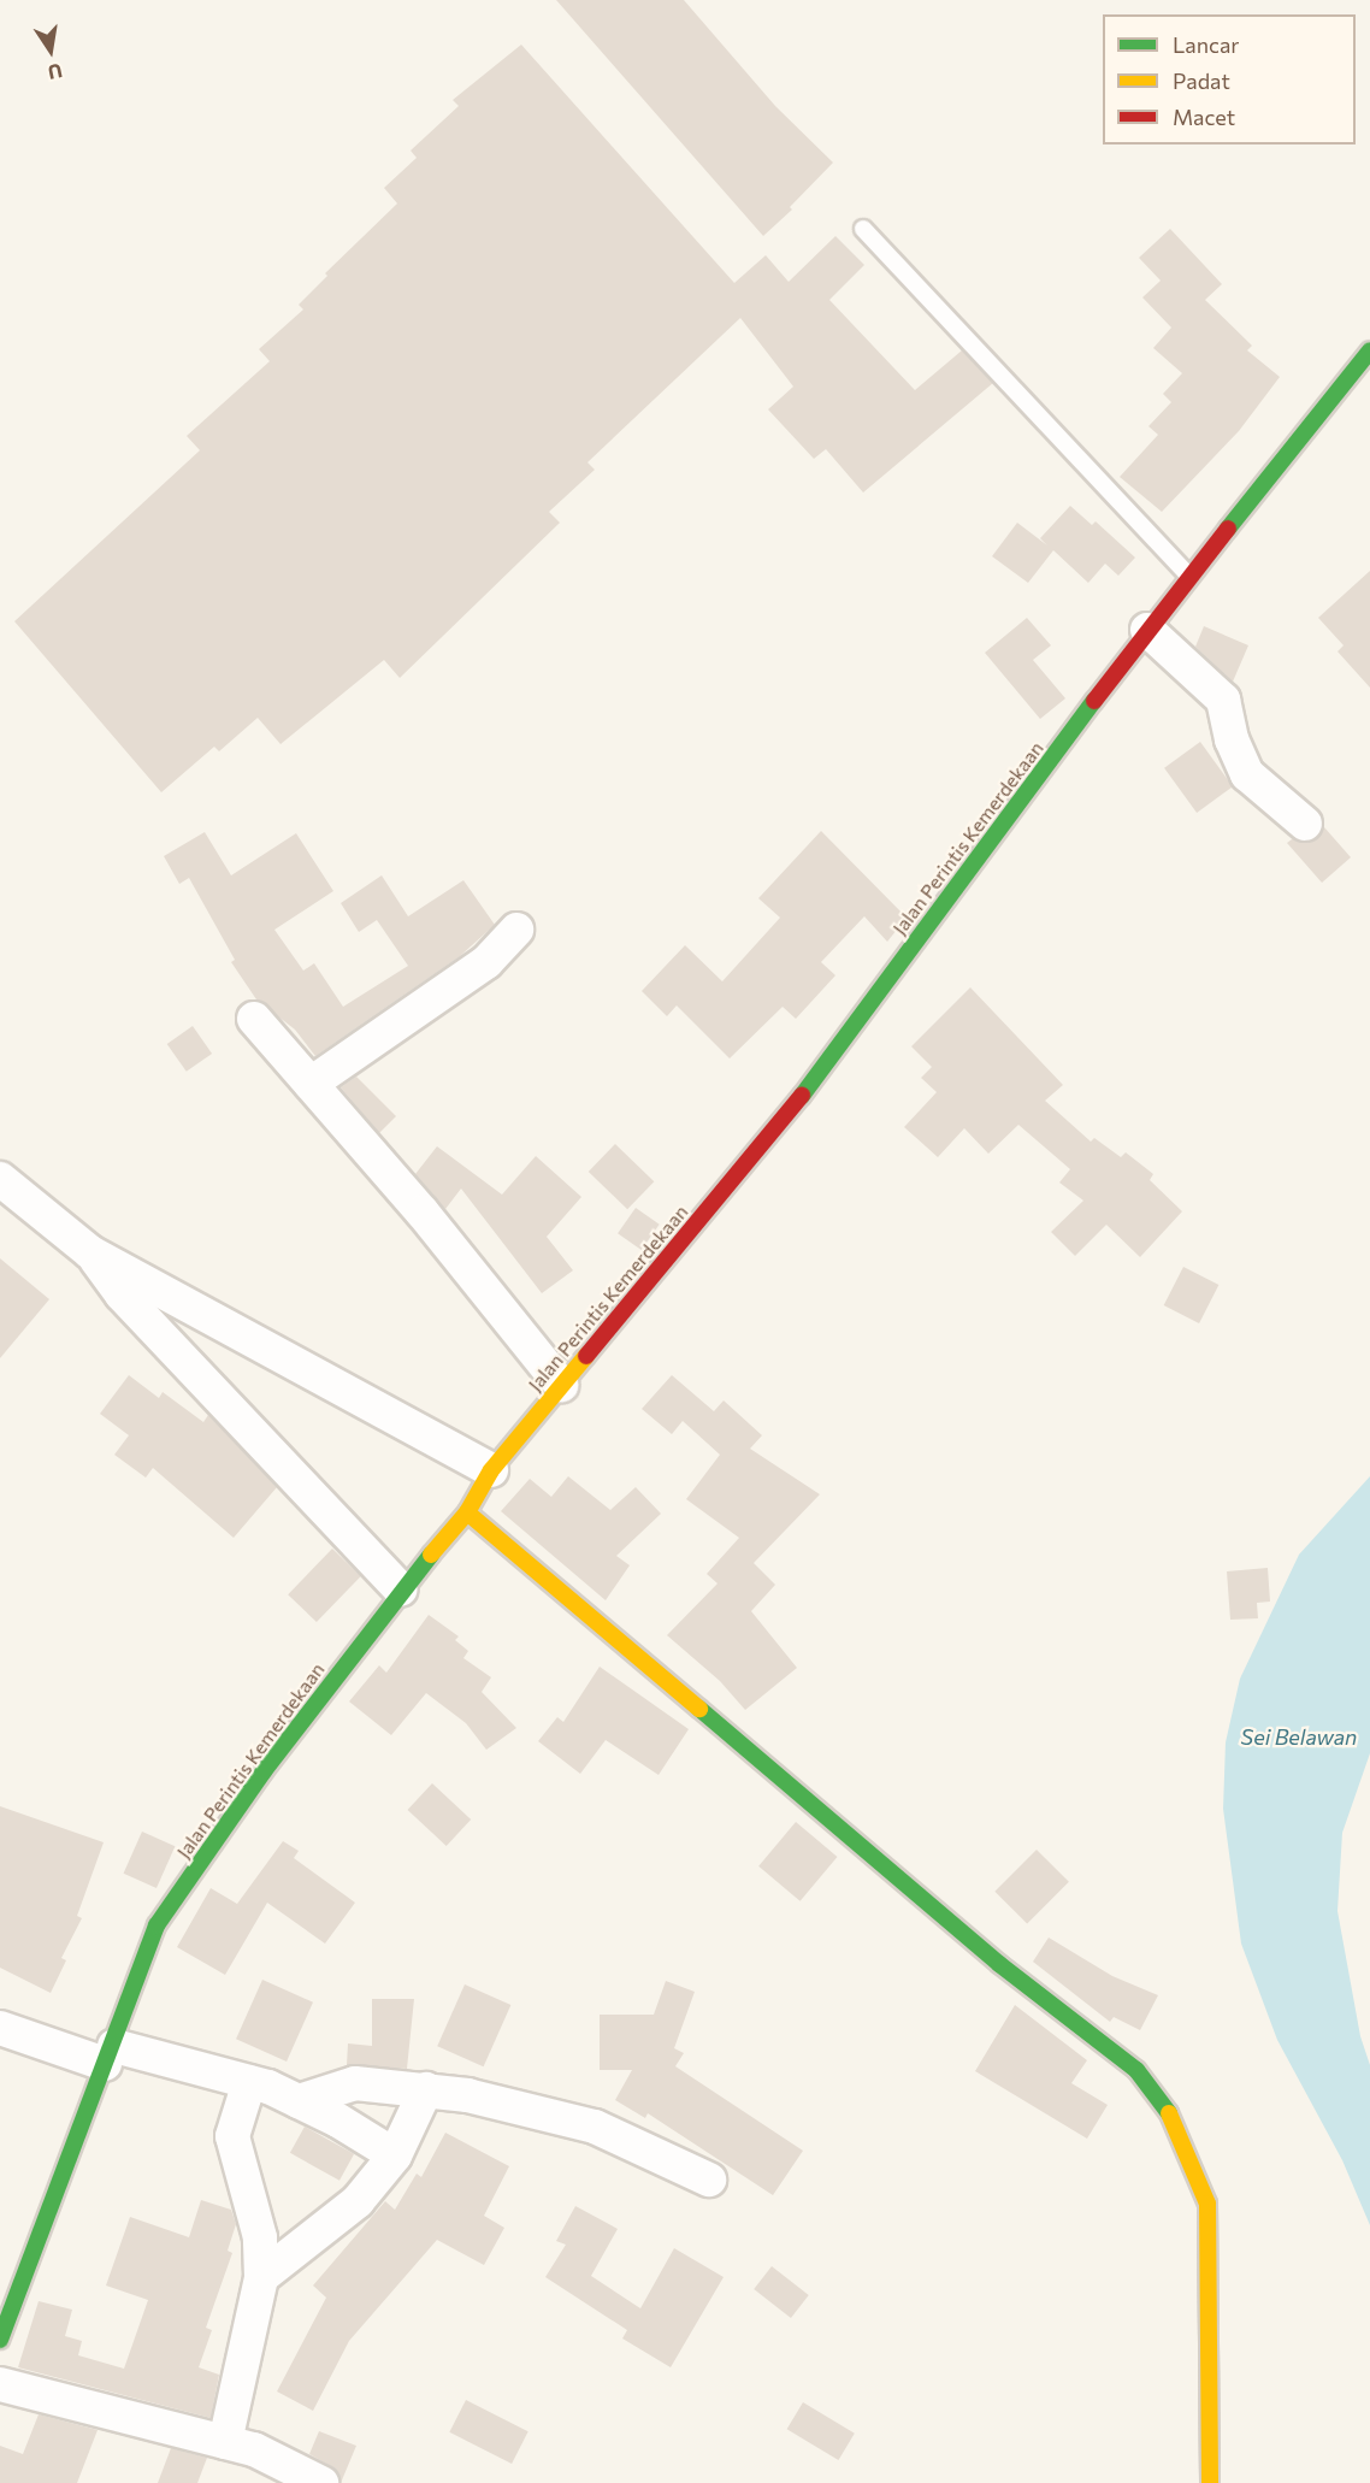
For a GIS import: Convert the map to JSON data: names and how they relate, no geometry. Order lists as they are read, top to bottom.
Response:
{
  "streets": {
    "main road": ["Jalan Perintis Kemerdekaan"]
  },
  "water": ["Sei Belawan"],
  "legend": ["Lancar", "Padat", "Macet"],
  "north": "bottom"
}
